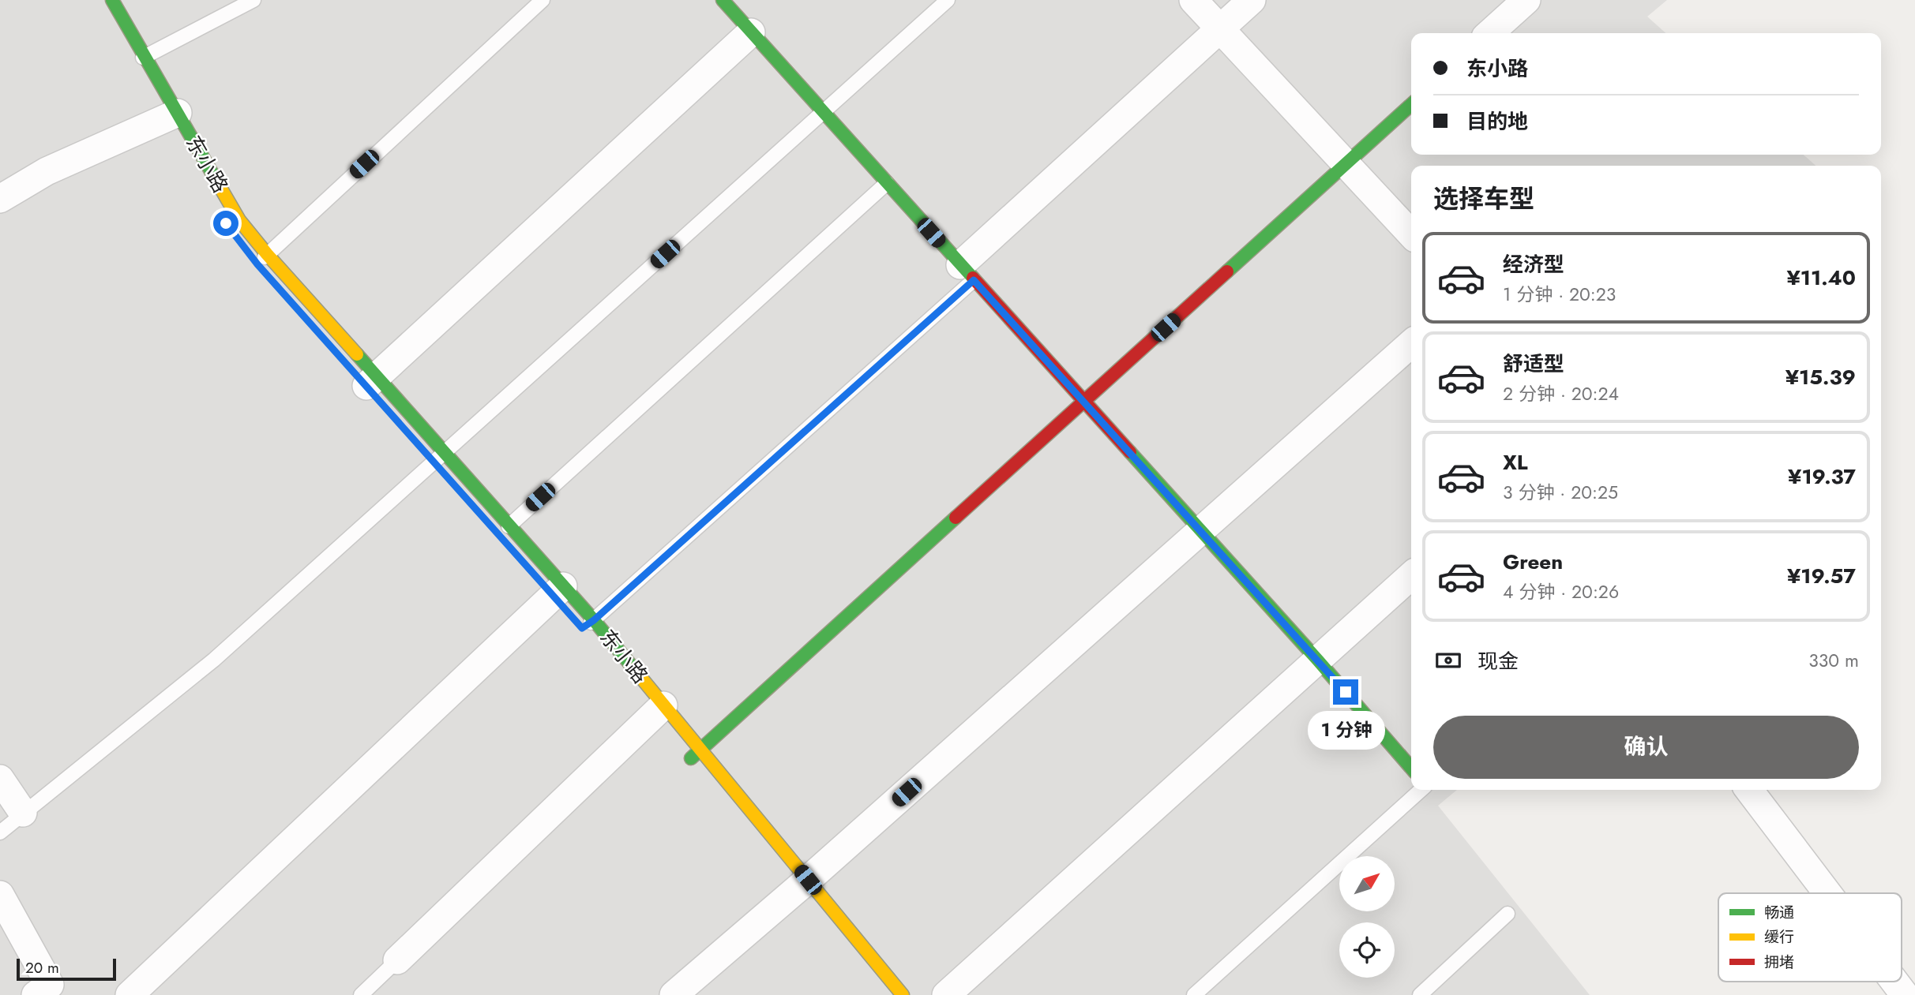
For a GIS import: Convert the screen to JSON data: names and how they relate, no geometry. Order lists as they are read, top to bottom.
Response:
{
  "streets": {
    "street": ["东小路"]
  },
  "legend": ["畅通", "缓行", "拥堵"],
  "scale_bar": "20 m",
  "north": "top right",
  "page": {
    "banner": ["东小路", "目的地"],
    "heading": "选择车型",
    "list": [
      {
        "name": "经济型",
        "note": "1 分钟 · 20:23",
        "value": "¥11.40"
      },
      {
        "name": "舒适型",
        "note": "2 分钟 · 20:24",
        "value": "¥15.39"
      },
      {
        "name": "XL",
        "note": "3 分钟 · 20:25",
        "value": "¥19.37"
      },
      {
        "name": "Green",
        "note": "4 分钟 · 20:26",
        "value": "¥19.57"
      }
    ],
    "pay": ["现金", "330 m"],
    "buttons": "确认",
    "bubble": "1 分钟",
    "scale": "20 m"
  }
}
